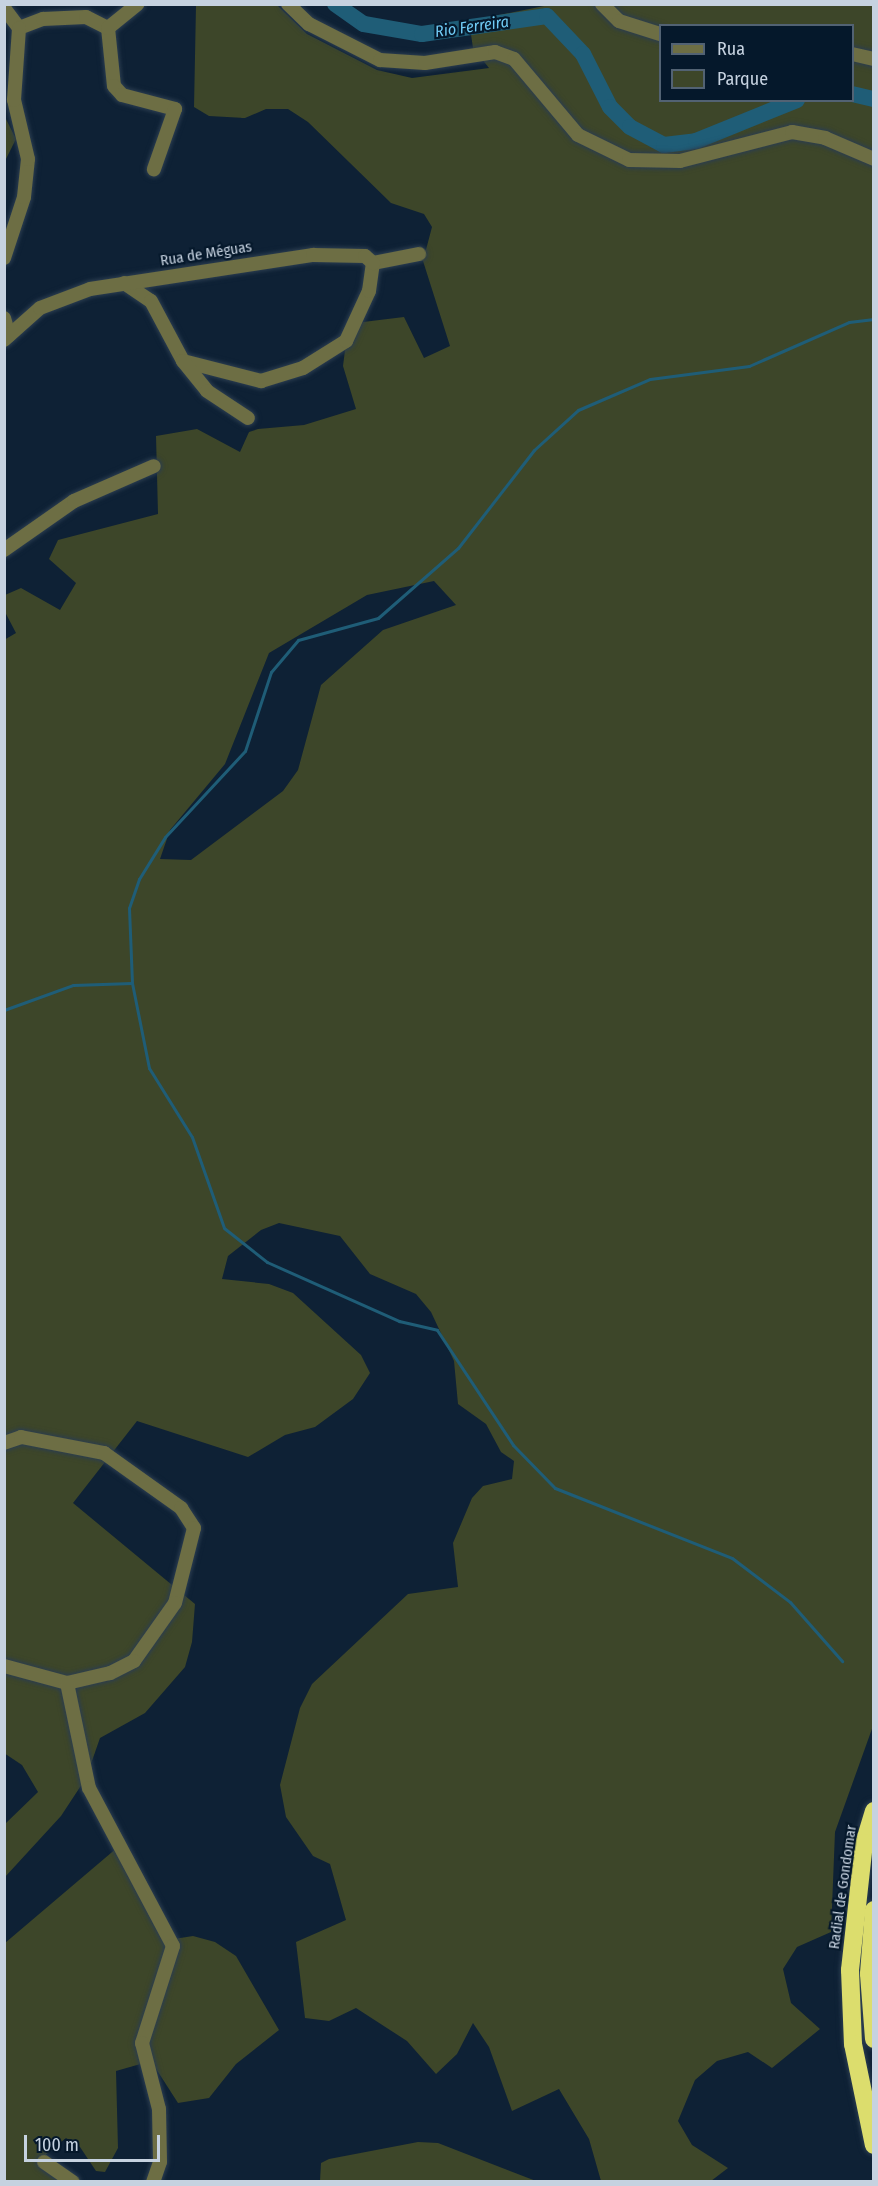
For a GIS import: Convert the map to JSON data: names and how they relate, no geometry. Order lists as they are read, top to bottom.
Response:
{
  "streets": {
    "highway": ["Radial de Gondomar"],
    "street": ["Rua de Méguas"]
  },
  "water": ["Rio Ferreira"],
  "legend": ["Rua", "Parque"],
  "scale_bar": "100 m"
}
